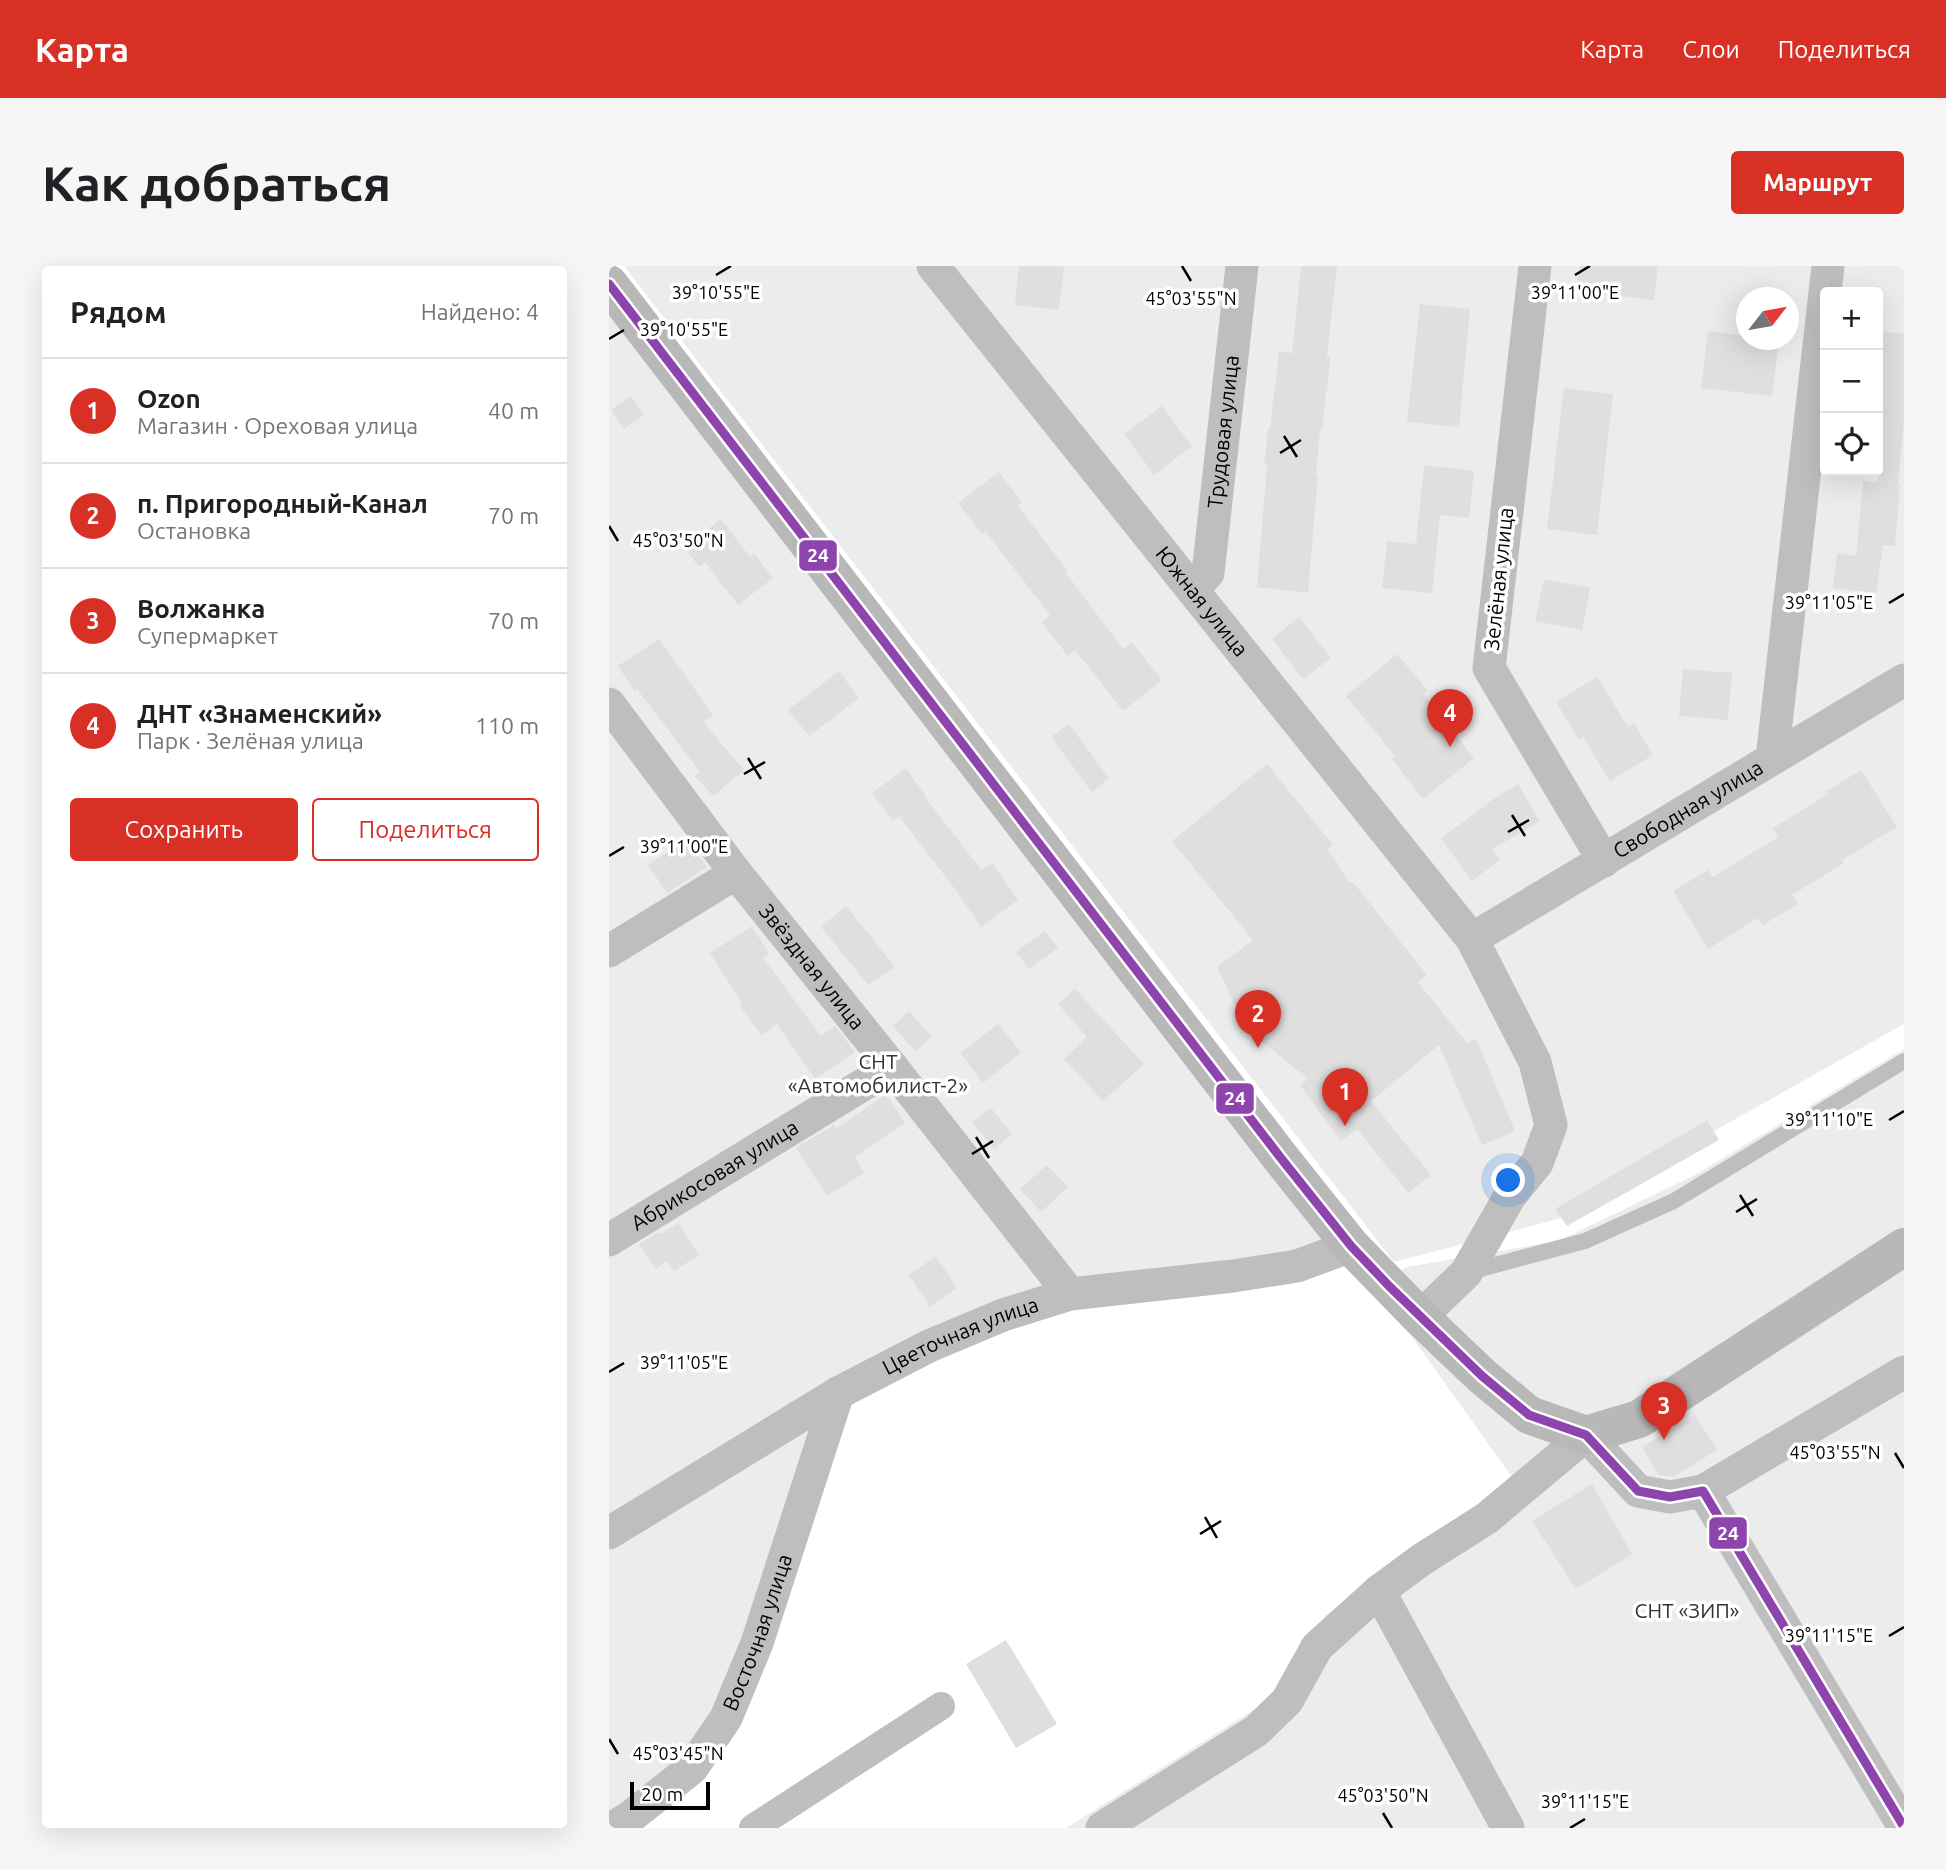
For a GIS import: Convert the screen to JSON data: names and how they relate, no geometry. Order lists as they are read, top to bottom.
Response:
{
  "streets": {
    "street": [
      "Трудовая улица",
      "Зелёная улица",
      "Южная улица",
      "Свободная улица",
      "Звёздная улица",
      "Абрикосовая улица",
      "Цветочная улица",
      "Восточная улица"
    ]
  },
  "crossings": [
    ["Трудовая улица", "Южная улица"],
    ["Зелёная улица", "Свободная улица"],
    ["Южная улица", "Свободная улица"],
    ["Звёздная улица", "Абрикосовая улица"],
    ["Звёздная улица", "Цветочная улица"],
    ["Цветочная улица", "Восточная улица"]
  ],
  "parks": ["СНТ «Автомобилист-2»", "СНТ «ЗИП»"],
  "lines": ["transit line 24"],
  "scale_bar": "20 m",
  "north": "top right",
  "page": {
    "header": "Карта",
    "nav": ["Карта", "Слои", "Поделиться"],
    "buttons": [
      "Маршрут",
      ["Сохранить", "Поделиться"]
    ],
    "title": "Как добраться",
    "heading": ["Рядом", "Найдено: 4"],
    "map_buttons": ["+", "−"],
    "list": [
      {
        "mark": "1",
        "name": "Ozon",
        "note": "Магазин · Ореховая улица",
        "value": "40 m"
      },
      {
        "mark": "2",
        "name": "п. Пригородный-Канал",
        "note": "Остановка",
        "value": "70 m"
      },
      {
        "mark": "3",
        "name": "Волжанка",
        "note": "Супермаркет",
        "value": "70 m"
      },
      {
        "mark": "4",
        "name": "ДНТ «Знаменский»",
        "note": "Парк · Зелёная улица",
        "value": "110 m"
      }
    ],
    "pins": [
      "4",
      "2",
      "1",
      "3"
    ],
    "scale": "20 m"
  },
  "coordinates": [
    "39°10'55\"E",
    "39°11'00\"E",
    "45°03'55\"N",
    "45°03'50\"N",
    "39°11'05\"E",
    "39°11'10\"E",
    "39°11'15\"E",
    "45°03'45\"N"
  ]
}
